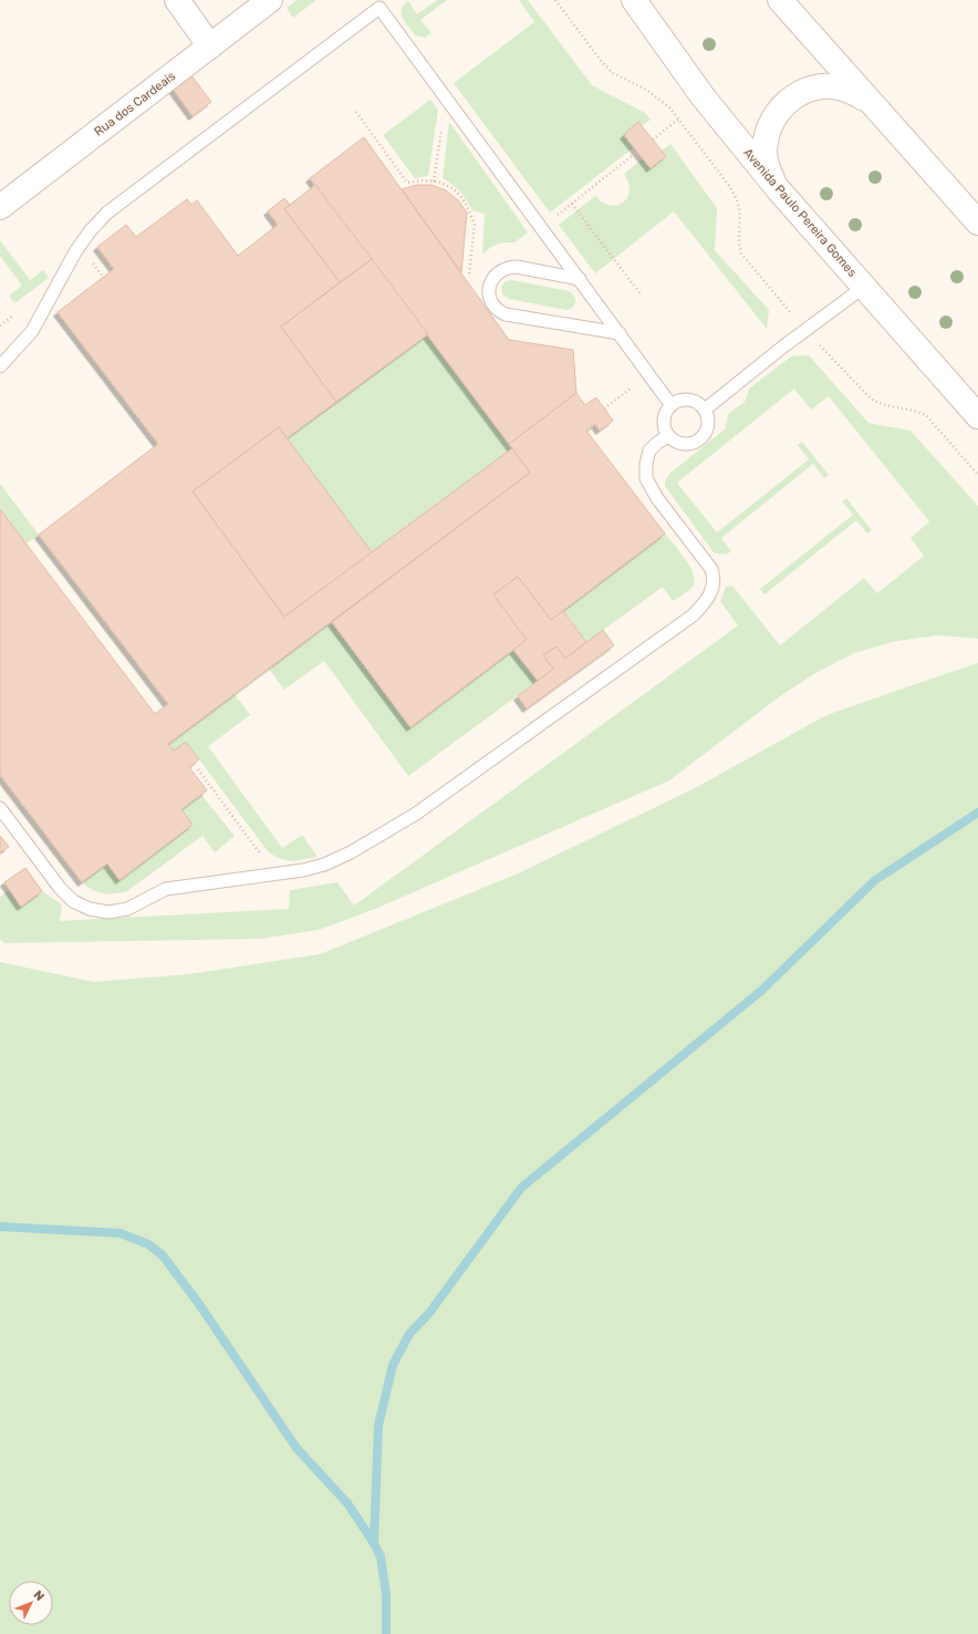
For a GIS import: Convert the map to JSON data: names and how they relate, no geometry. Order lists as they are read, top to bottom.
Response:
{
  "streets": {
    "main road": ["Rua dos Cardeais", "Avenida Paulo Pereira Gomes"]
  },
  "north": "top right"
}
